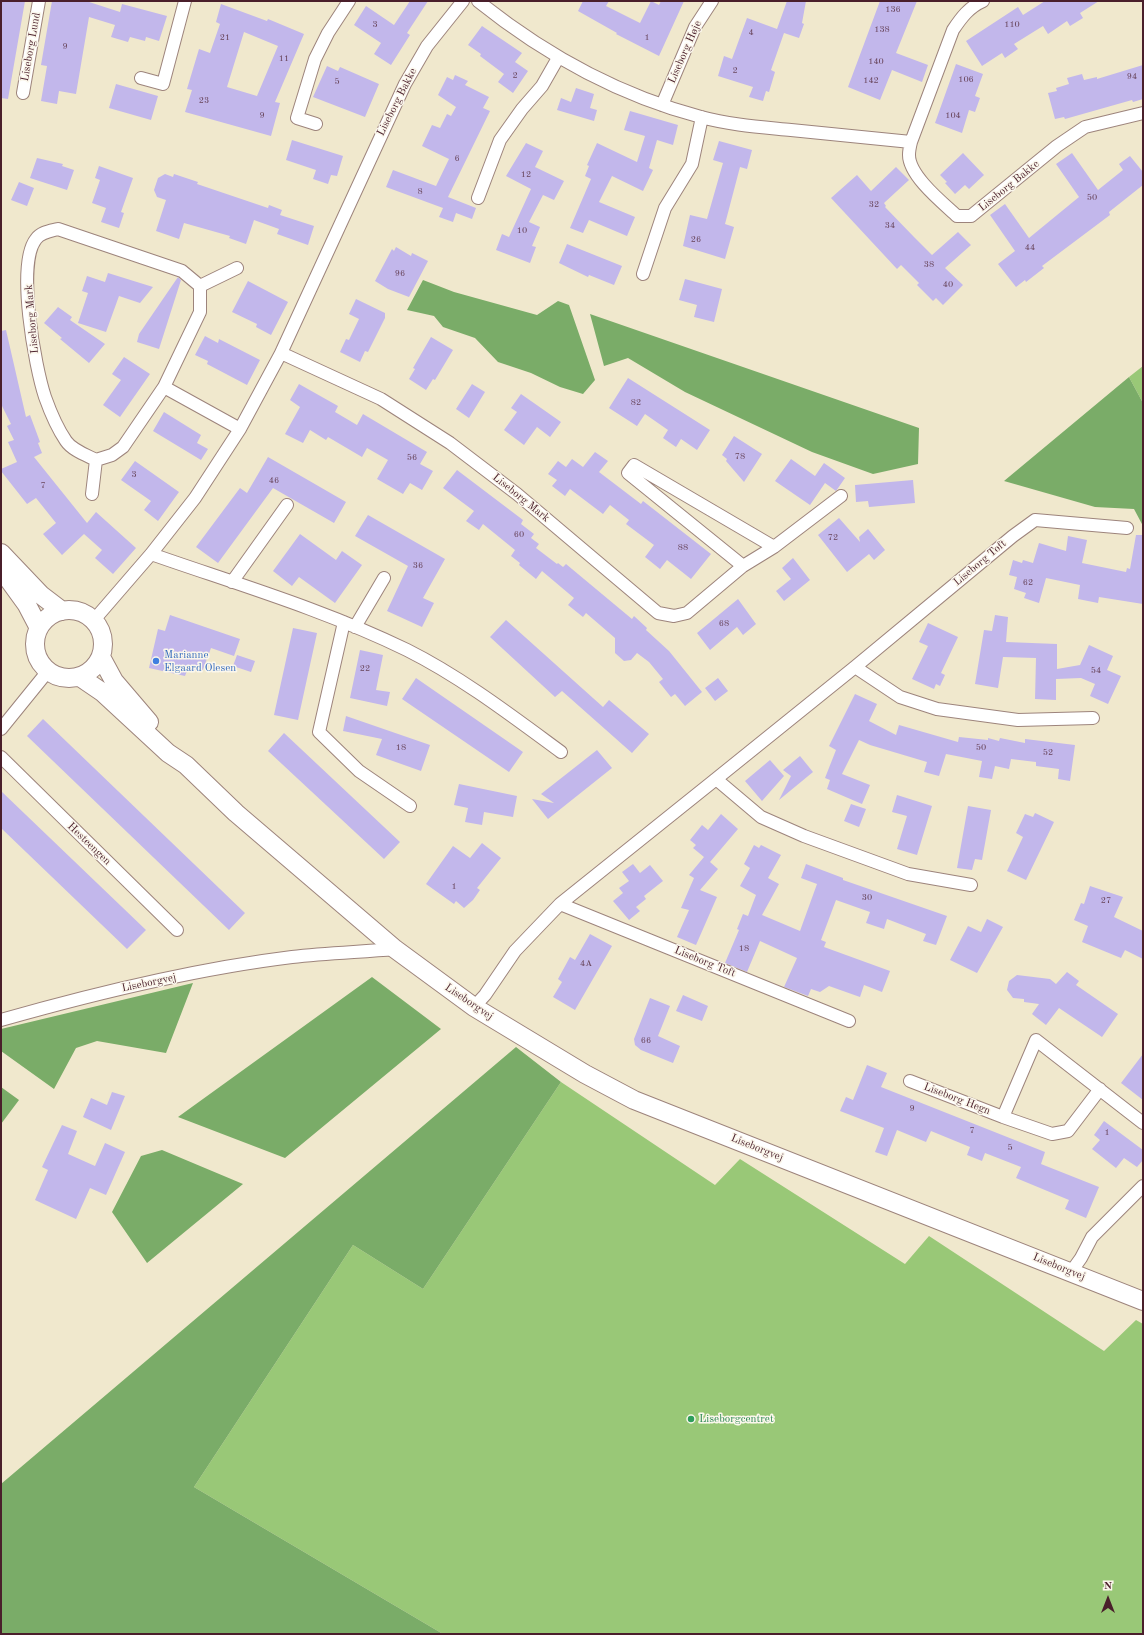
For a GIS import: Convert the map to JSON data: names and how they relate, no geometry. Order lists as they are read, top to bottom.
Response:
{
  "streets": {
    "street": [
      "Liseborg Lund",
      "Liseborg Høje",
      "Liseborg Bakke",
      "Liseborg Mark",
      "Liseborg Toft",
      "Hesteengen",
      "Liseborgvej",
      "Liseborg Hegn"
    ]
  },
  "crossings": [
    ["Liseborg Bakke", "Liseborg Mark"],
    ["Liseborg Toft", "Liseborgvej"]
  ],
  "places": ["Marianne Elgaard Olesen", "Liseborgcentret"],
  "house_numbers": [
    "136",
    "3",
    "110",
    "138",
    "4",
    "21",
    "1",
    "9",
    "11",
    "140",
    "2",
    "2",
    "94",
    "106",
    "142",
    "5",
    "23",
    "9",
    "104",
    "6",
    "12",
    "8",
    "50",
    "32",
    "34",
    "10",
    "26",
    "44",
    "38",
    "96",
    "40",
    "82",
    "78",
    "56",
    "3",
    "46",
    "7",
    "60",
    "72",
    "88",
    "36",
    "62",
    "68",
    "22",
    "54",
    "18",
    "50",
    "52",
    "1",
    "30",
    "27",
    "18",
    "4A",
    "66",
    "9",
    "7",
    "1",
    "5"
  ],
  "north": "top"
}
